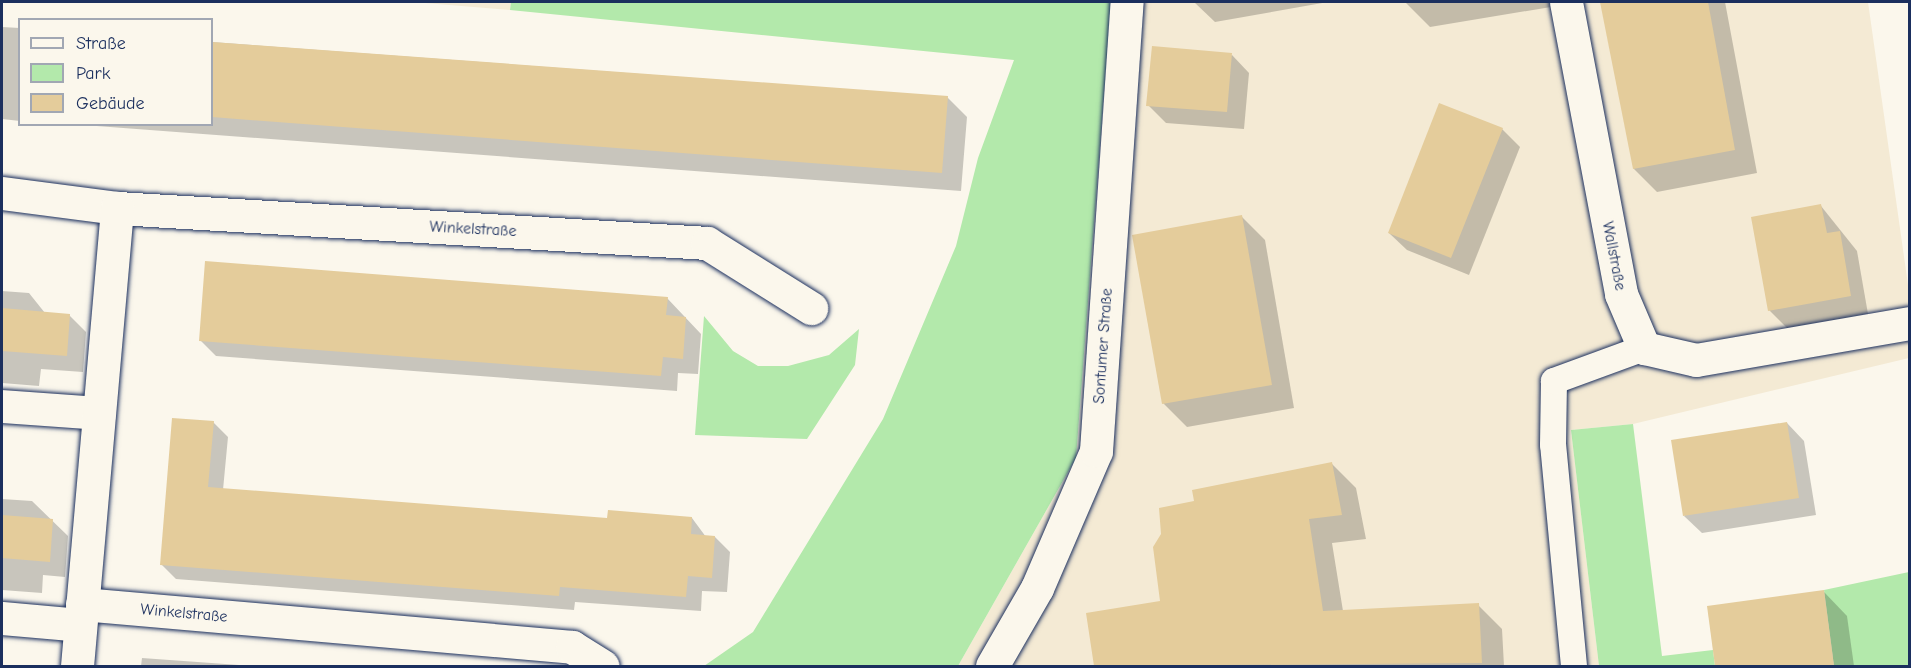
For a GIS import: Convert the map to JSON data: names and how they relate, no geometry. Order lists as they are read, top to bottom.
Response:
{
  "streets": {
    "street": ["Winkelstraße", "Wallstraße", "Sontumer Straße"]
  },
  "legend": ["Straße", "Park", "Gebäude"]
}
